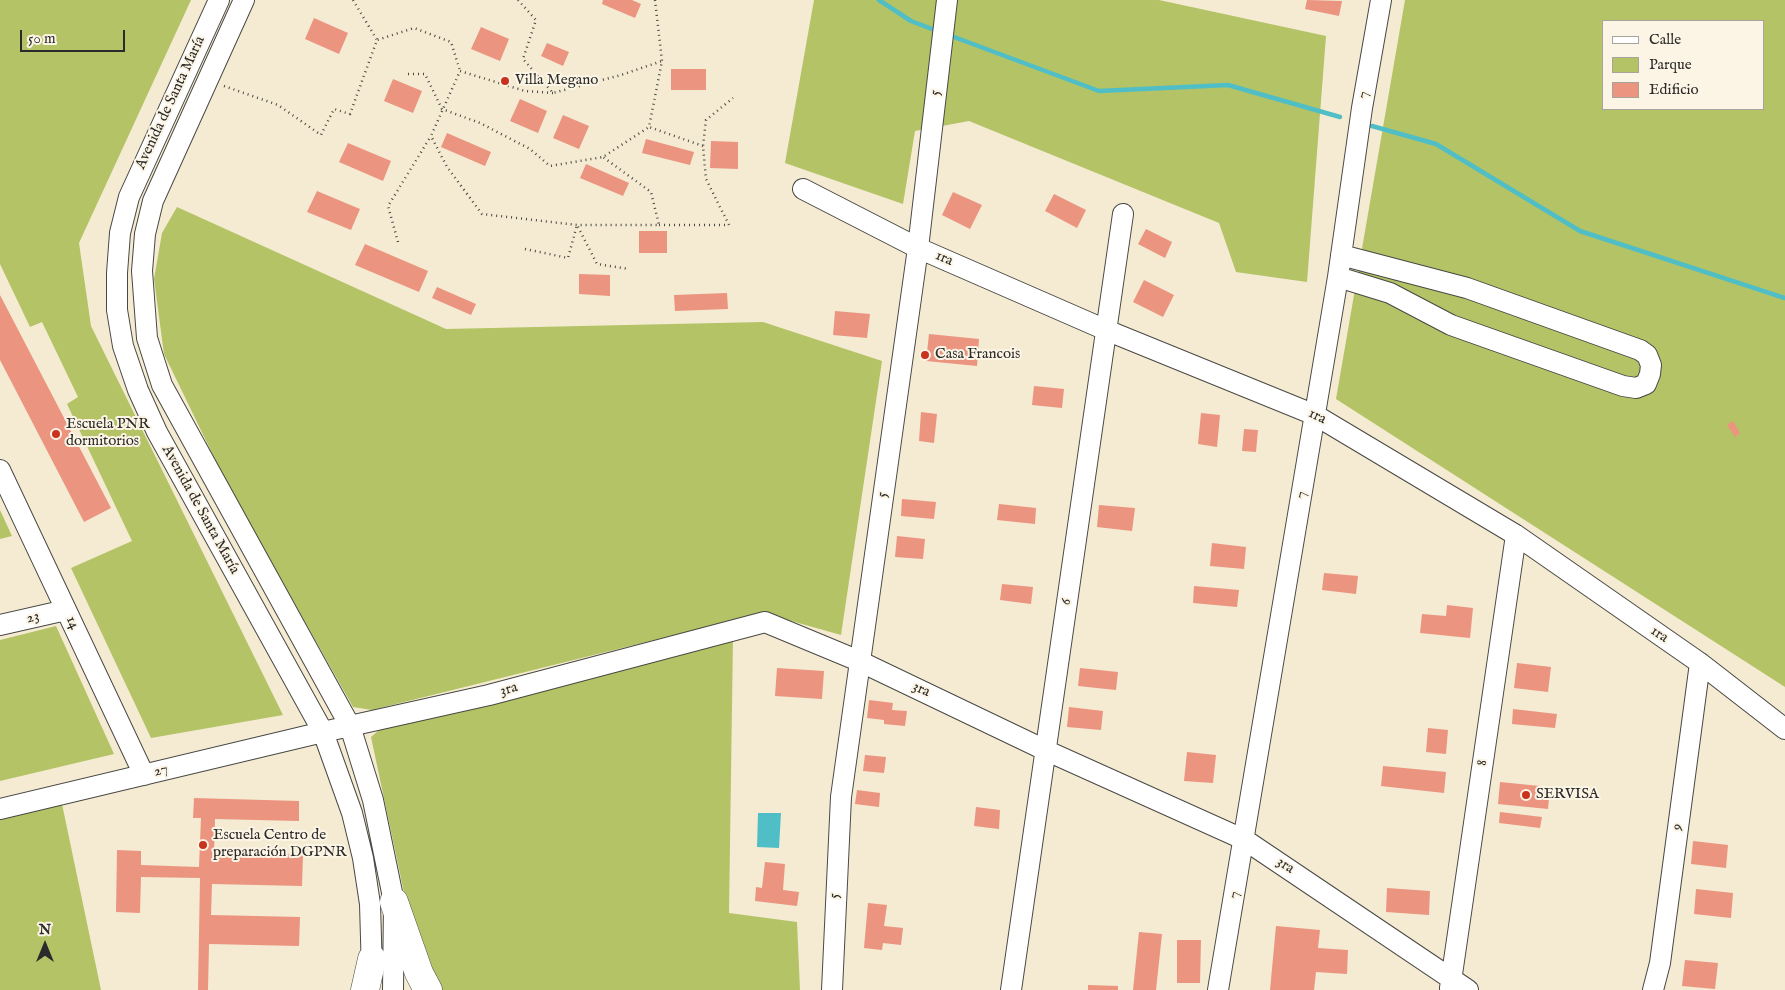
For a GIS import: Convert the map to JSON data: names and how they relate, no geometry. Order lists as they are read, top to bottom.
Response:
{
  "streets": {
    "street": [
      "5",
      "7",
      "Avenida de Santa María",
      "1ra",
      "6",
      "23",
      "14",
      "3ra",
      "8",
      "27",
      "9"
    ]
  },
  "crossings": [
    ["5", "1ra"],
    ["5", "3ra"],
    ["7", "1ra"],
    ["7", "3ra"],
    ["Avenida de Santa María", "3ra"],
    ["Avenida de Santa María", "27"],
    ["1ra", "6"],
    ["1ra", "8"],
    ["1ra", "9"],
    ["6", "3ra"],
    ["23", "14"],
    ["14", "27"],
    ["3ra", "8"],
    ["3ra", "27"]
  ],
  "places": [
    "Villa Megano",
    "Casa Francois",
    "Escuela PNR dormitorios",
    "SERVISA",
    "Escuela Centro de preparación DGPNR"
  ],
  "legend": ["Calle", "Parque", "Edificio"],
  "scale_bar": "50 m",
  "north": "top"
}
